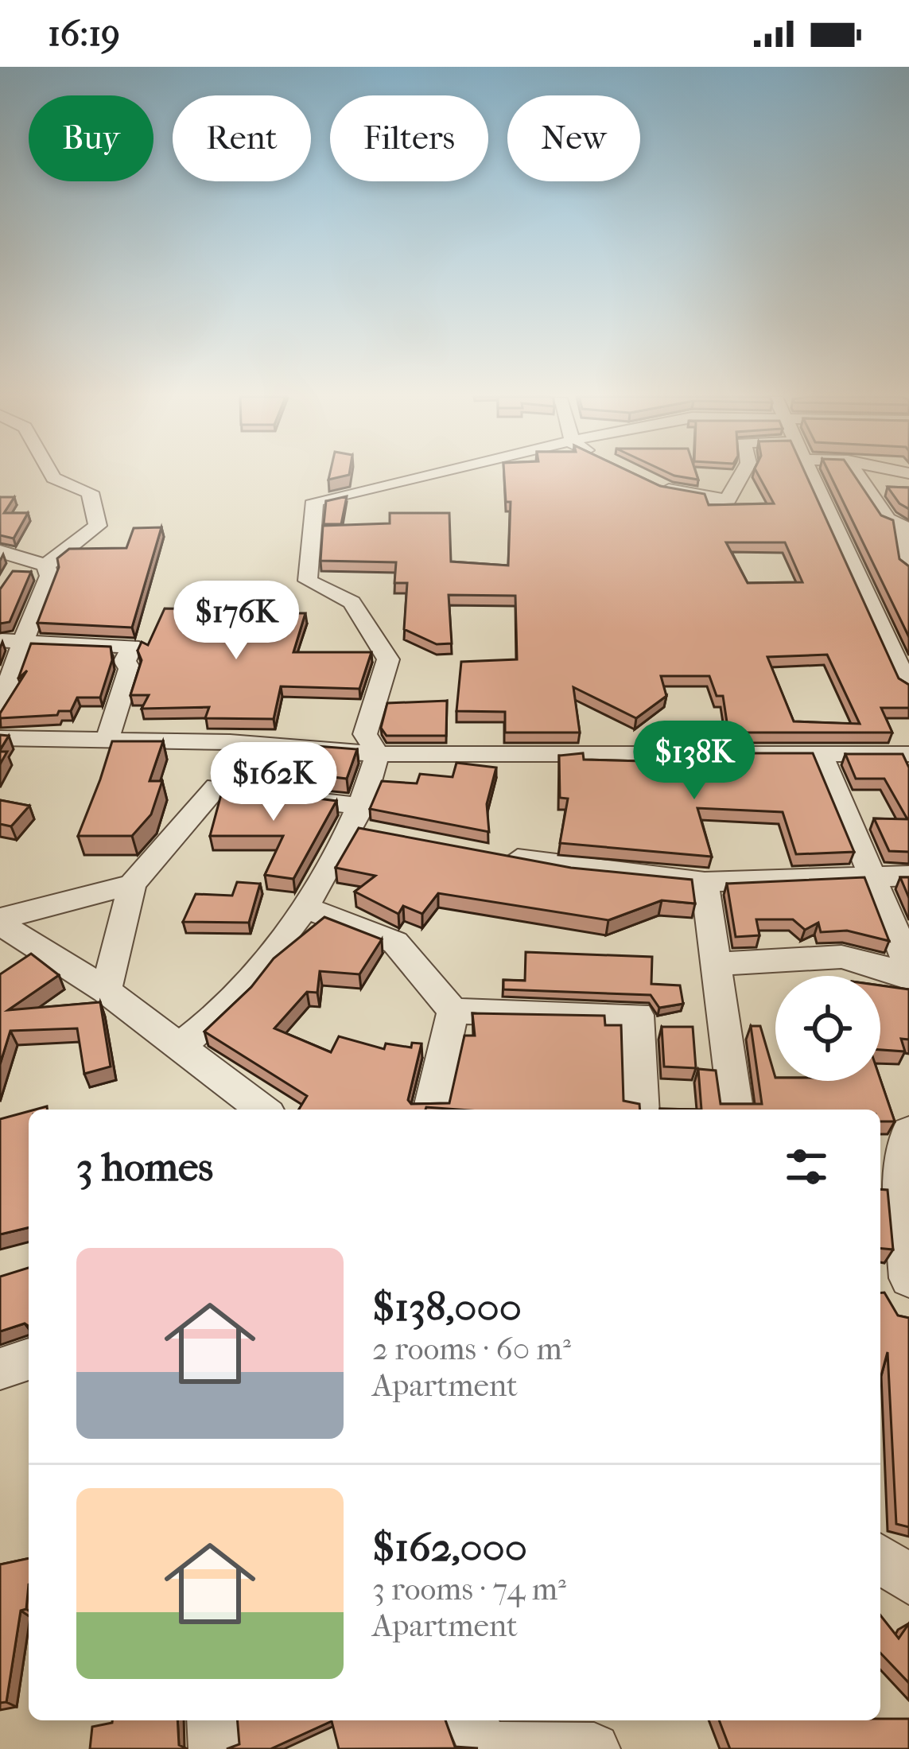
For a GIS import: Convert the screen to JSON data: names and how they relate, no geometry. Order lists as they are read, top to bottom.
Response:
{
  "page": {
    "status": "16:19",
    "chip": [
      "Buy",
      "Rent",
      "Filters",
      "New"
    ],
    "price": ["$176K", "$138K", "$162K"],
    "heading": "3 homes",
    "list": [
      {
        "name": "$138,000",
        "note": "2 rooms · 60 m² · Apartment"
      },
      {
        "name": "$162,000",
        "note": "3 rooms · 74 m² · Apartment"
      }
    ]
  }
}
